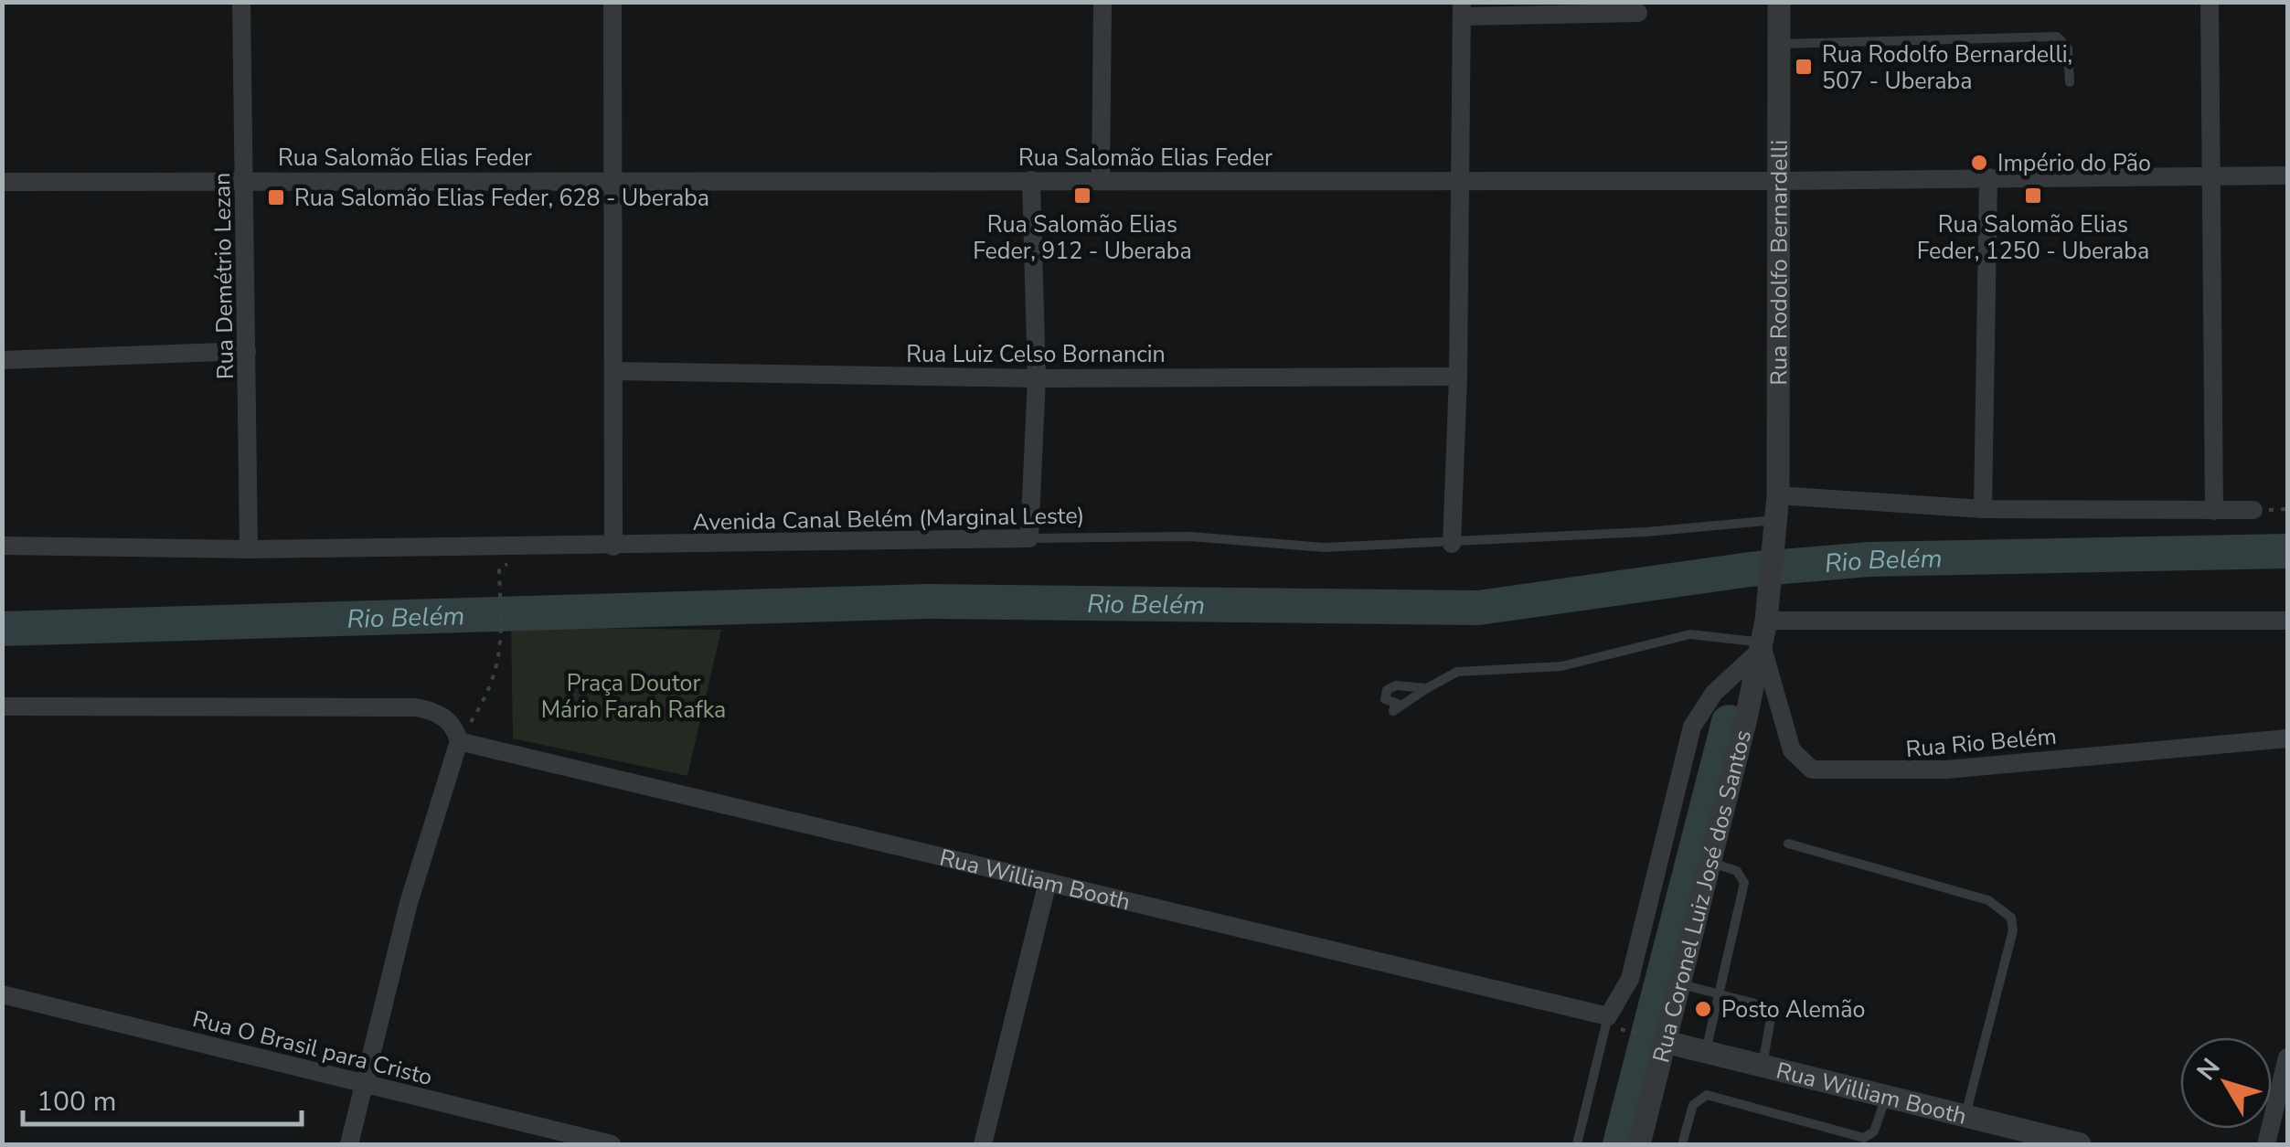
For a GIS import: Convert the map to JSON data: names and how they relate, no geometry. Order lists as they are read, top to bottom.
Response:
{
  "streets": {
    "street": [
      "Rua Salomão Elias Feder",
      "Rua Rodolfo Bernardelli",
      "Rua Demétrio Lezan",
      "Rua Luiz Celso Bornancin",
      "Avenida Canal Belém (Marginal Leste)",
      "Rua Rio Belém",
      "Rua William Booth",
      "Rua Coronel Luiz José dos Santos",
      "Rua O Brasil para Cristo"
    ]
  },
  "crossings": [
    ["Rua Salomão Elias Feder", "Rua Rodolfo Bernardelli"],
    ["Rua Salomão Elias Feder", "Rua Demétrio Lezan"],
    ["Rua Rodolfo Bernardelli", "Avenida Canal Belém (Marginal Leste)"],
    ["Rua Rodolfo Bernardelli", "Rua Rio Belém"],
    ["Rua Rodolfo Bernardelli", "Rua Coronel Luiz José dos Santos"],
    ["Rua Demétrio Lezan", "Avenida Canal Belém (Marginal Leste)"],
    ["Rua Rio Belém", "Rua Coronel Luiz José dos Santos"],
    ["Rua William Booth", "Rua Coronel Luiz José dos Santos"]
  ],
  "water": ["Rio Belém"],
  "parks": ["Praça Doutor Mário Farah Rafka"],
  "places": {
    "transit": [
      "Rua Rodolfo Bernardelli, 507 - Uberaba",
      "Rua Salomão Elias Feder, 912 - Uberaba",
      "Rua Salomão Elias Feder, 1250 - Uberaba",
      "Rua Salomão Elias Feder, 628 - Uberaba"
    ],
    "other": ["Império do Pão", "Posto Alemão"]
  },
  "scale_bar": "100 m",
  "north": "top left"
}
